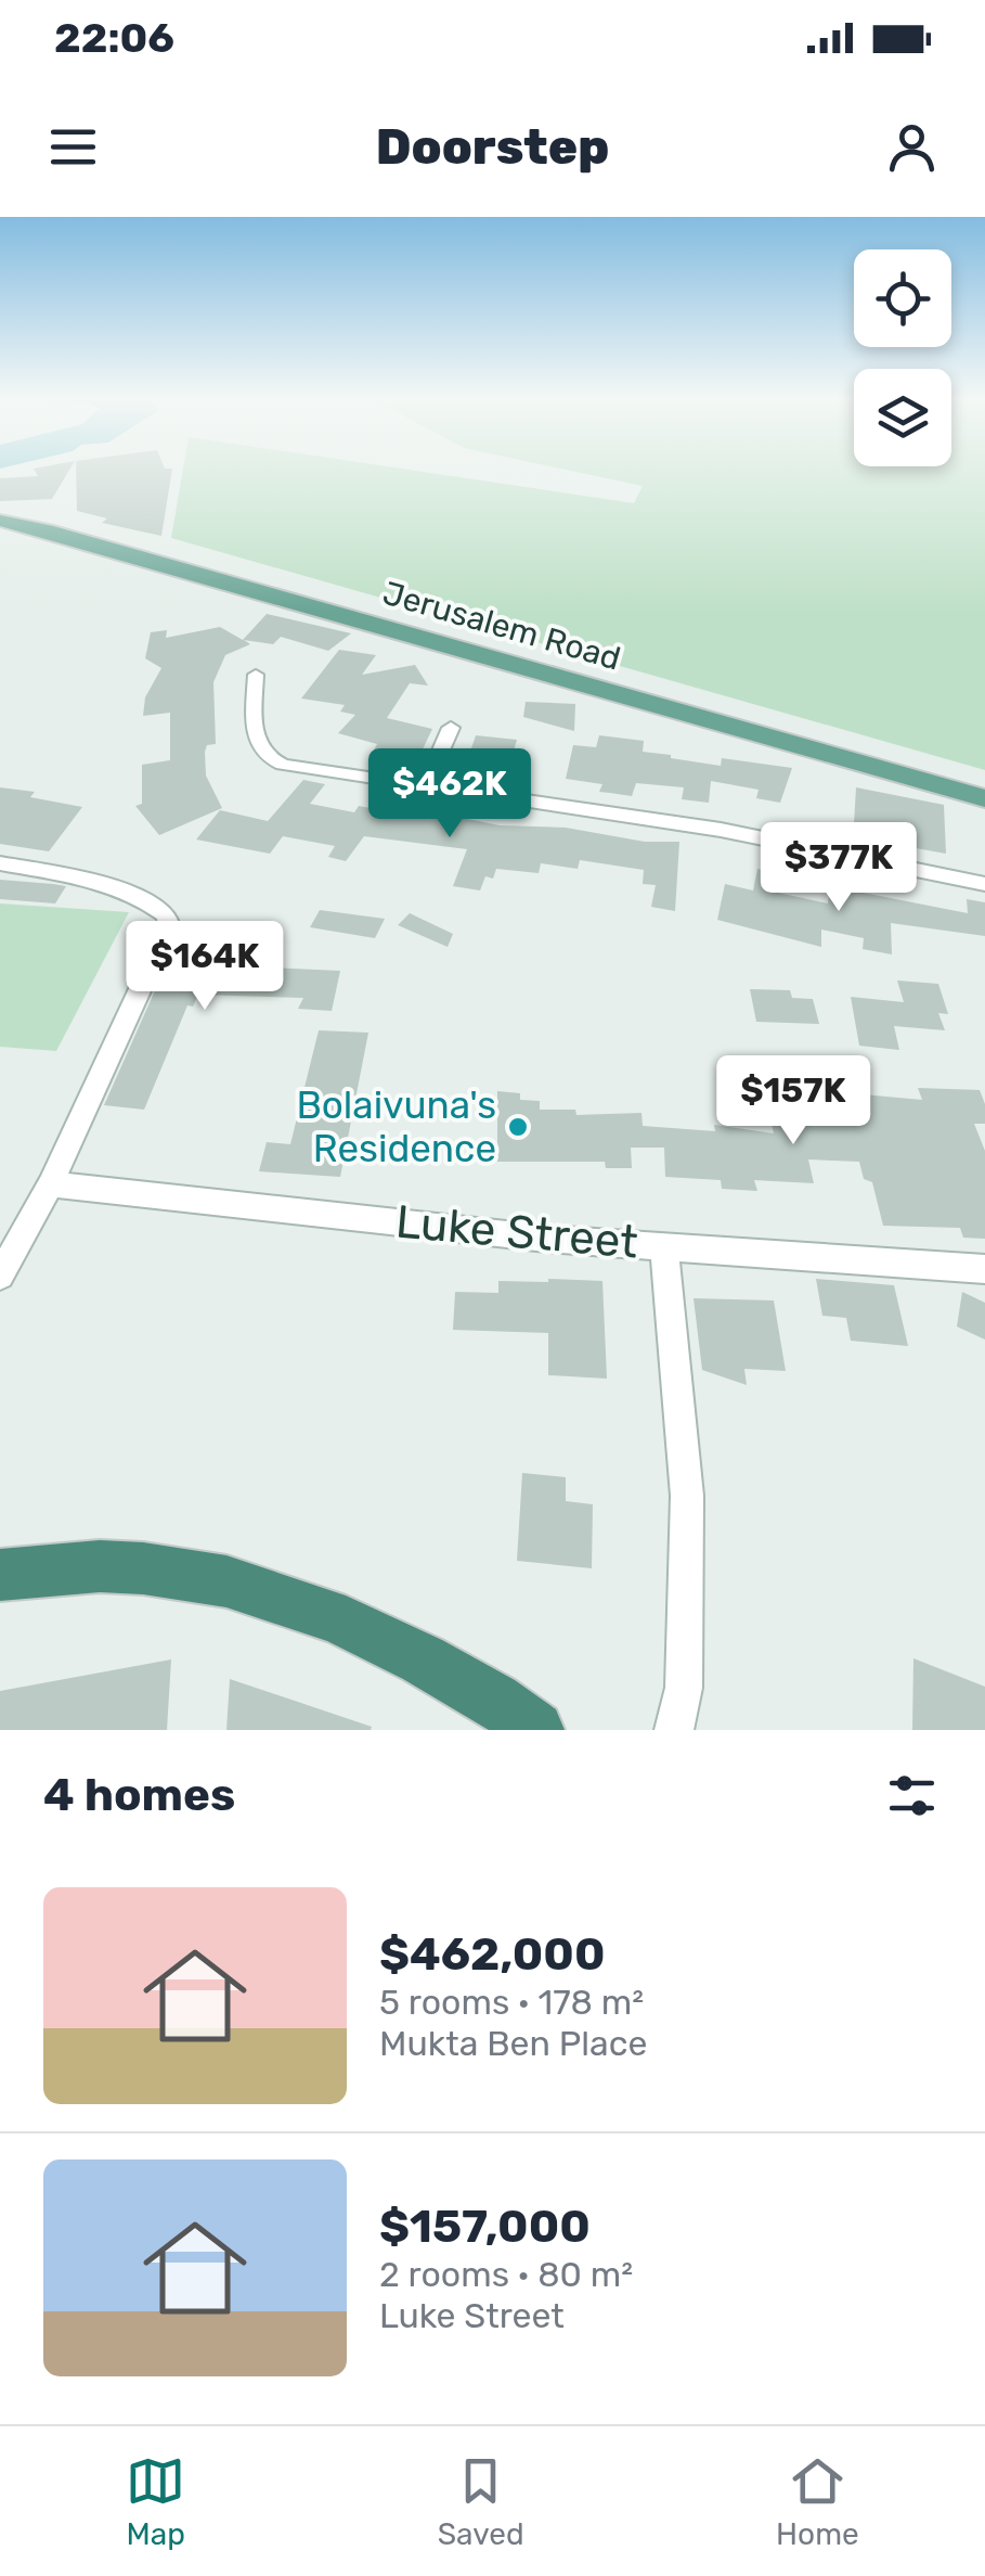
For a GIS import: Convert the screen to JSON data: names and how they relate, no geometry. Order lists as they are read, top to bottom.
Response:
{
  "streets": {
    "main road": ["Jerusalem Road"],
    "street": ["Luke Street"]
  },
  "places": ["Bolaivuna's Residence"],
  "page": {
    "status": "22:06",
    "header": "Doorstep",
    "price": [
      "$462K",
      "$377K",
      "$164K",
      "$157K"
    ],
    "heading": "4 homes",
    "list": [
      {
        "name": "$462,000",
        "note": "5 rooms · 178 m² · Mukta Ben Place"
      },
      {
        "name": "$157,000",
        "note": "2 rooms · 80 m² · Luke Street"
      }
    ],
    "tabs": ["Map", "Saved", "Home"]
  }
}
